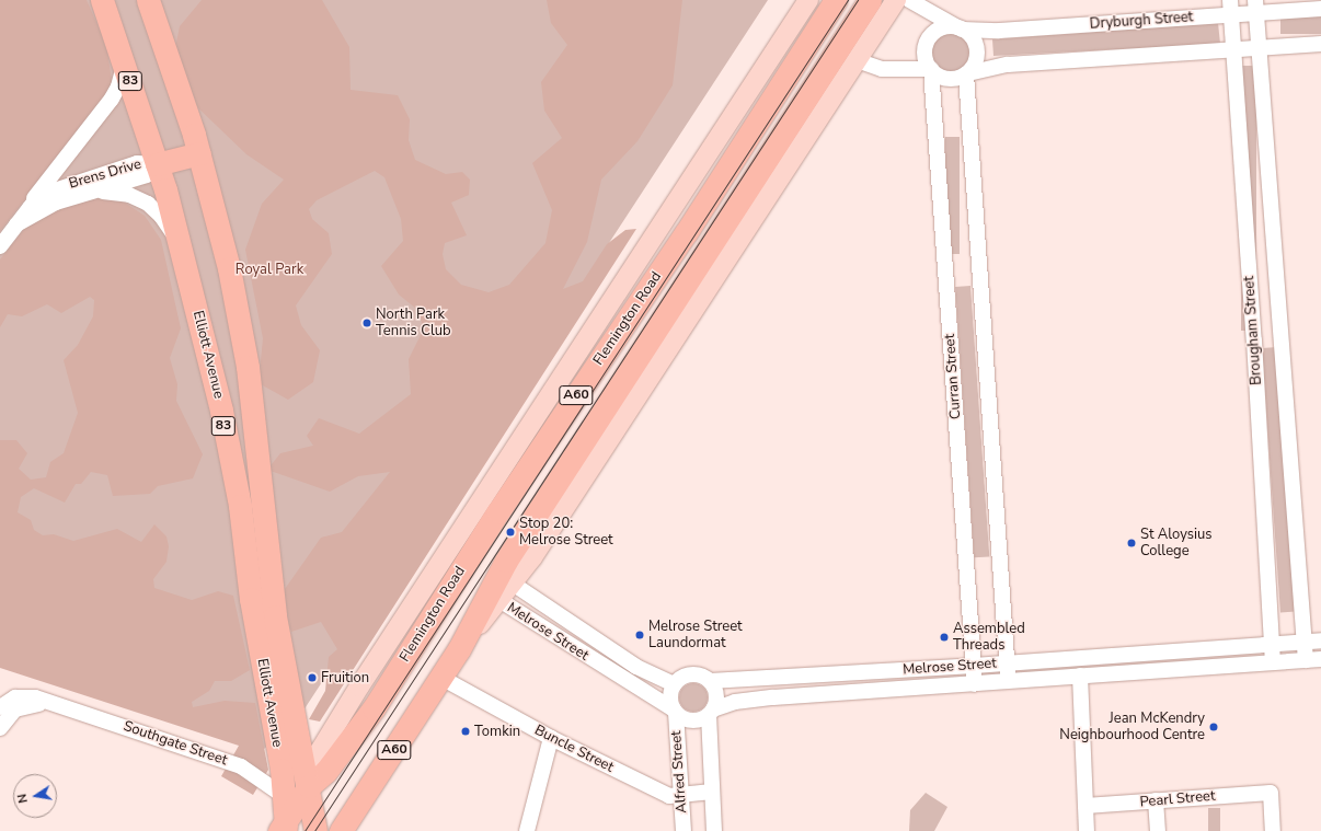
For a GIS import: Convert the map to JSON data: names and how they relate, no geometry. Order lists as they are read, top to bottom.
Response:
{
  "streets": {
    "highway": [
      "83",
      "Flemington Road",
      "Elliott Avenue",
      "A60"
    ],
    "street": [
      "Dryburgh Street",
      "Brens Drive",
      "Brougham Street",
      "Curran Street",
      "Melrose Street",
      "Southgate Street",
      "Buncle Street",
      "Alfred Street",
      "Pearl Street"
    ]
  },
  "crossings": [
    ["Dryburgh Street", "Brougham Street"],
    ["Dryburgh Street", "Curran Street"],
    ["83", "Flemington Road"],
    ["83", "Elliott Avenue"],
    ["Brens Drive", "Elliott Avenue"],
    ["Flemington Road", "Elliott Avenue"],
    ["Flemington Road", "Melrose Street"],
    ["Flemington Road", "Buncle Street"],
    ["Brougham Street", "Melrose Street"],
    ["Elliott Avenue", "Southgate Street"],
    ["Curran Street", "Melrose Street"],
    ["Melrose Street", "Alfred Street"],
    ["Buncle Street", "Alfred Street"]
  ],
  "parks": ["Royal Park"],
  "places": [
    "North Park Tennis Club",
    "Stop 20: Melrose Street",
    "St Aloysius College",
    "Melrose Street Laundormat",
    "Assembled Threads",
    "Fruition",
    "Jean McKendry Neighbourhood Centre",
    "Tomkin"
  ],
  "north": "left"
}
